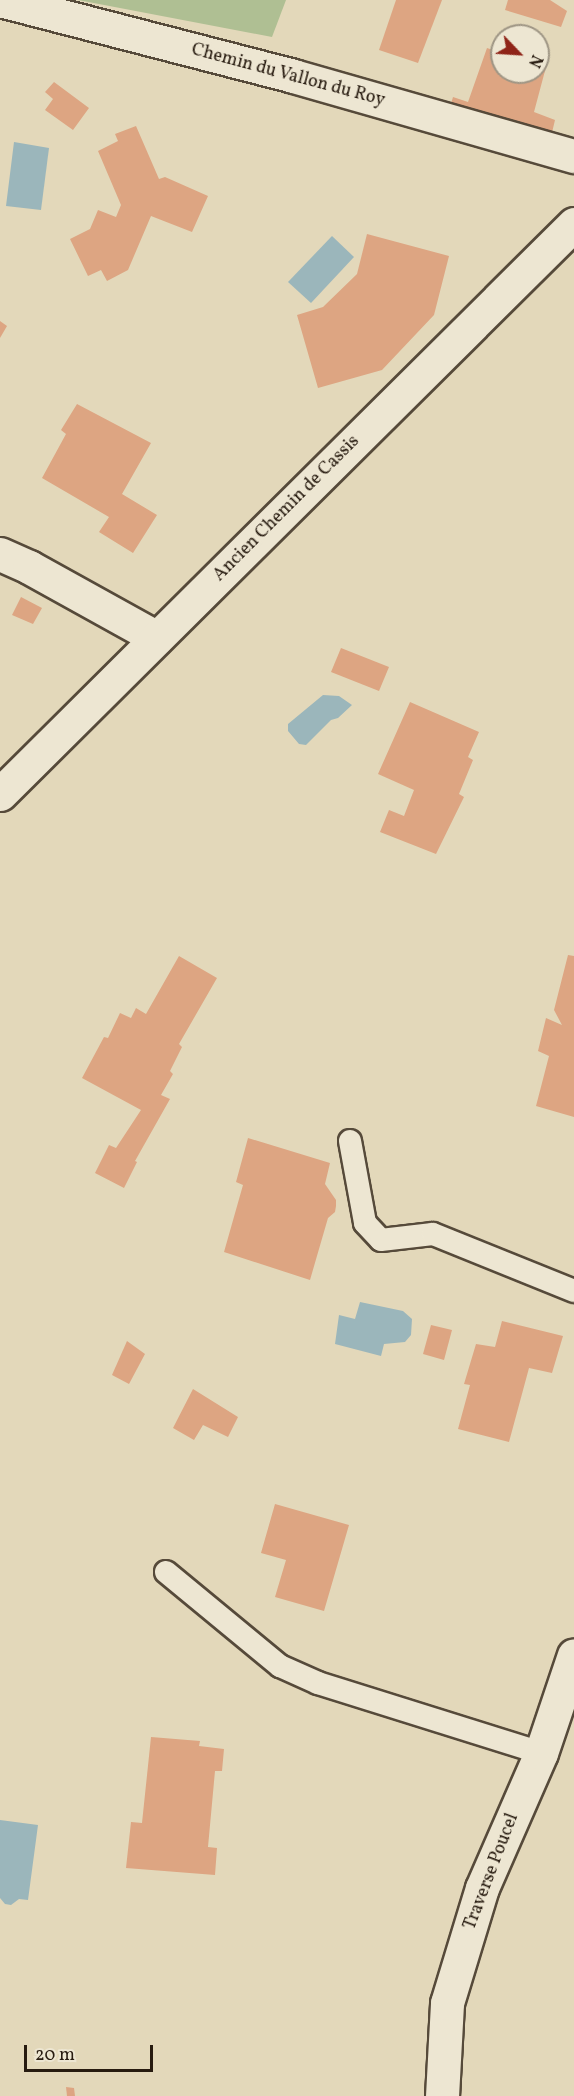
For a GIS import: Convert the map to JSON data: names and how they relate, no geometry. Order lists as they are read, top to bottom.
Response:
{
  "streets": {
    "street": ["Chemin du Vallon du Roy", "Ancien Chemin de Cassis", "Traverse Poucel"]
  },
  "scale_bar": "20 m",
  "north": "bottom right"
}
